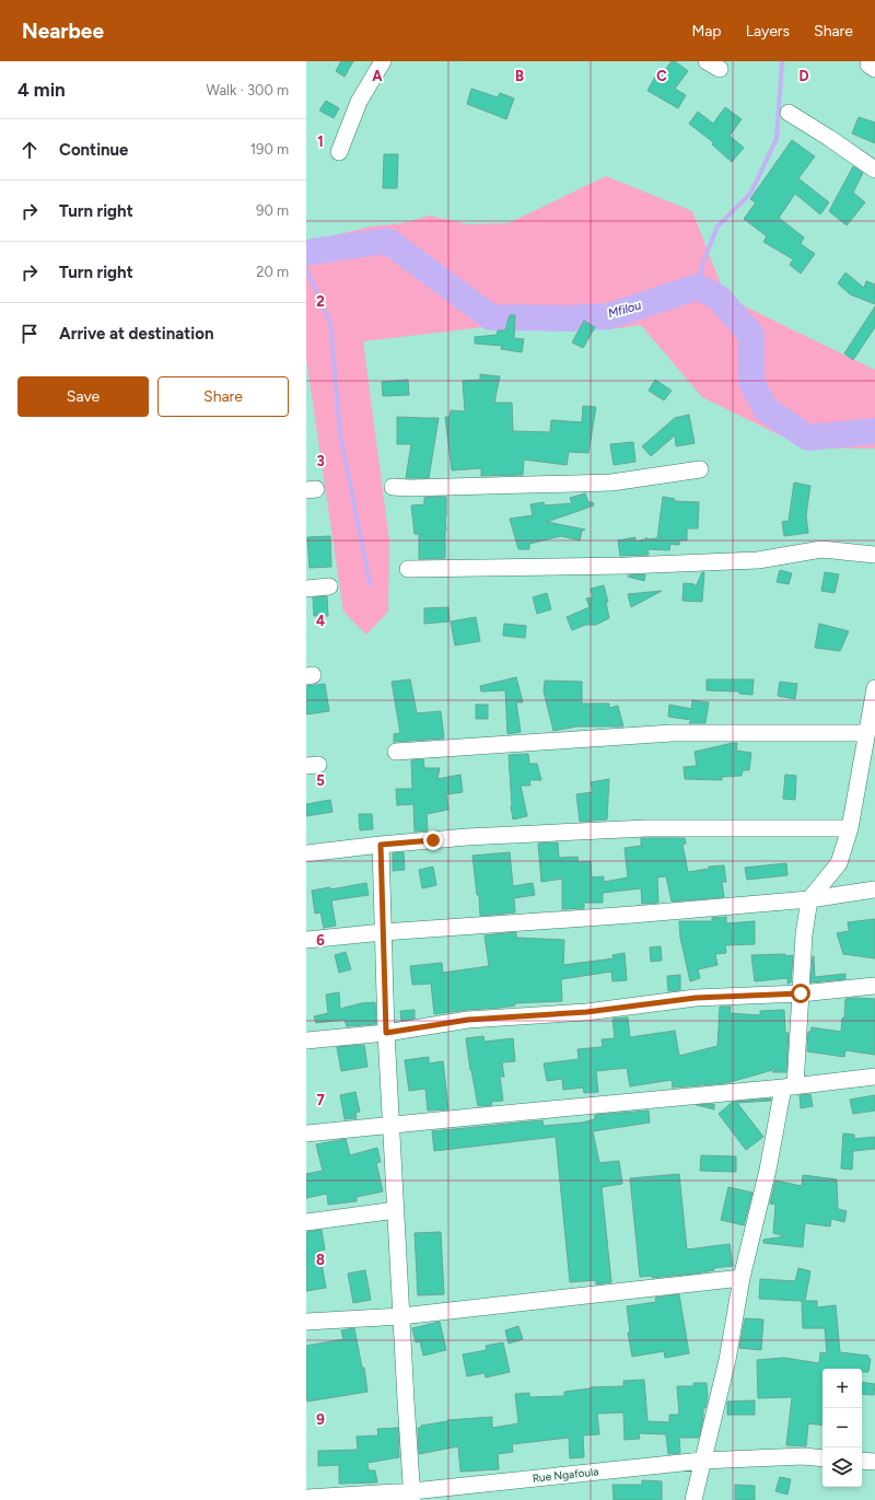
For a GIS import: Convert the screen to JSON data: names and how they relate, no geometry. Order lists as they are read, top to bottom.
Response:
{
  "streets": {
    "street": ["Rue Ngafoula"]
  },
  "water": ["Mfilou"],
  "page": {
    "header": "Nearbee",
    "nav": ["Map", "Layers", "Share"],
    "heading": ["4 min", "Walk · 300 m"],
    "list": [
      ["Continue", "190 m"],
      ["Turn right", "90 m"],
      ["Turn right", "20 m"],
      "Arrive at destination"
    ],
    "buttons": ["Save", "Share"],
    "map_buttons": ["+", "−"]
  },
  "grid": {
    "columns": [
      "A",
      "B",
      "C",
      "D"
    ],
    "rows": [
      "1",
      "2",
      "3",
      "4",
      "5",
      "6",
      "7",
      "8",
      "9"
    ]
  }
}
